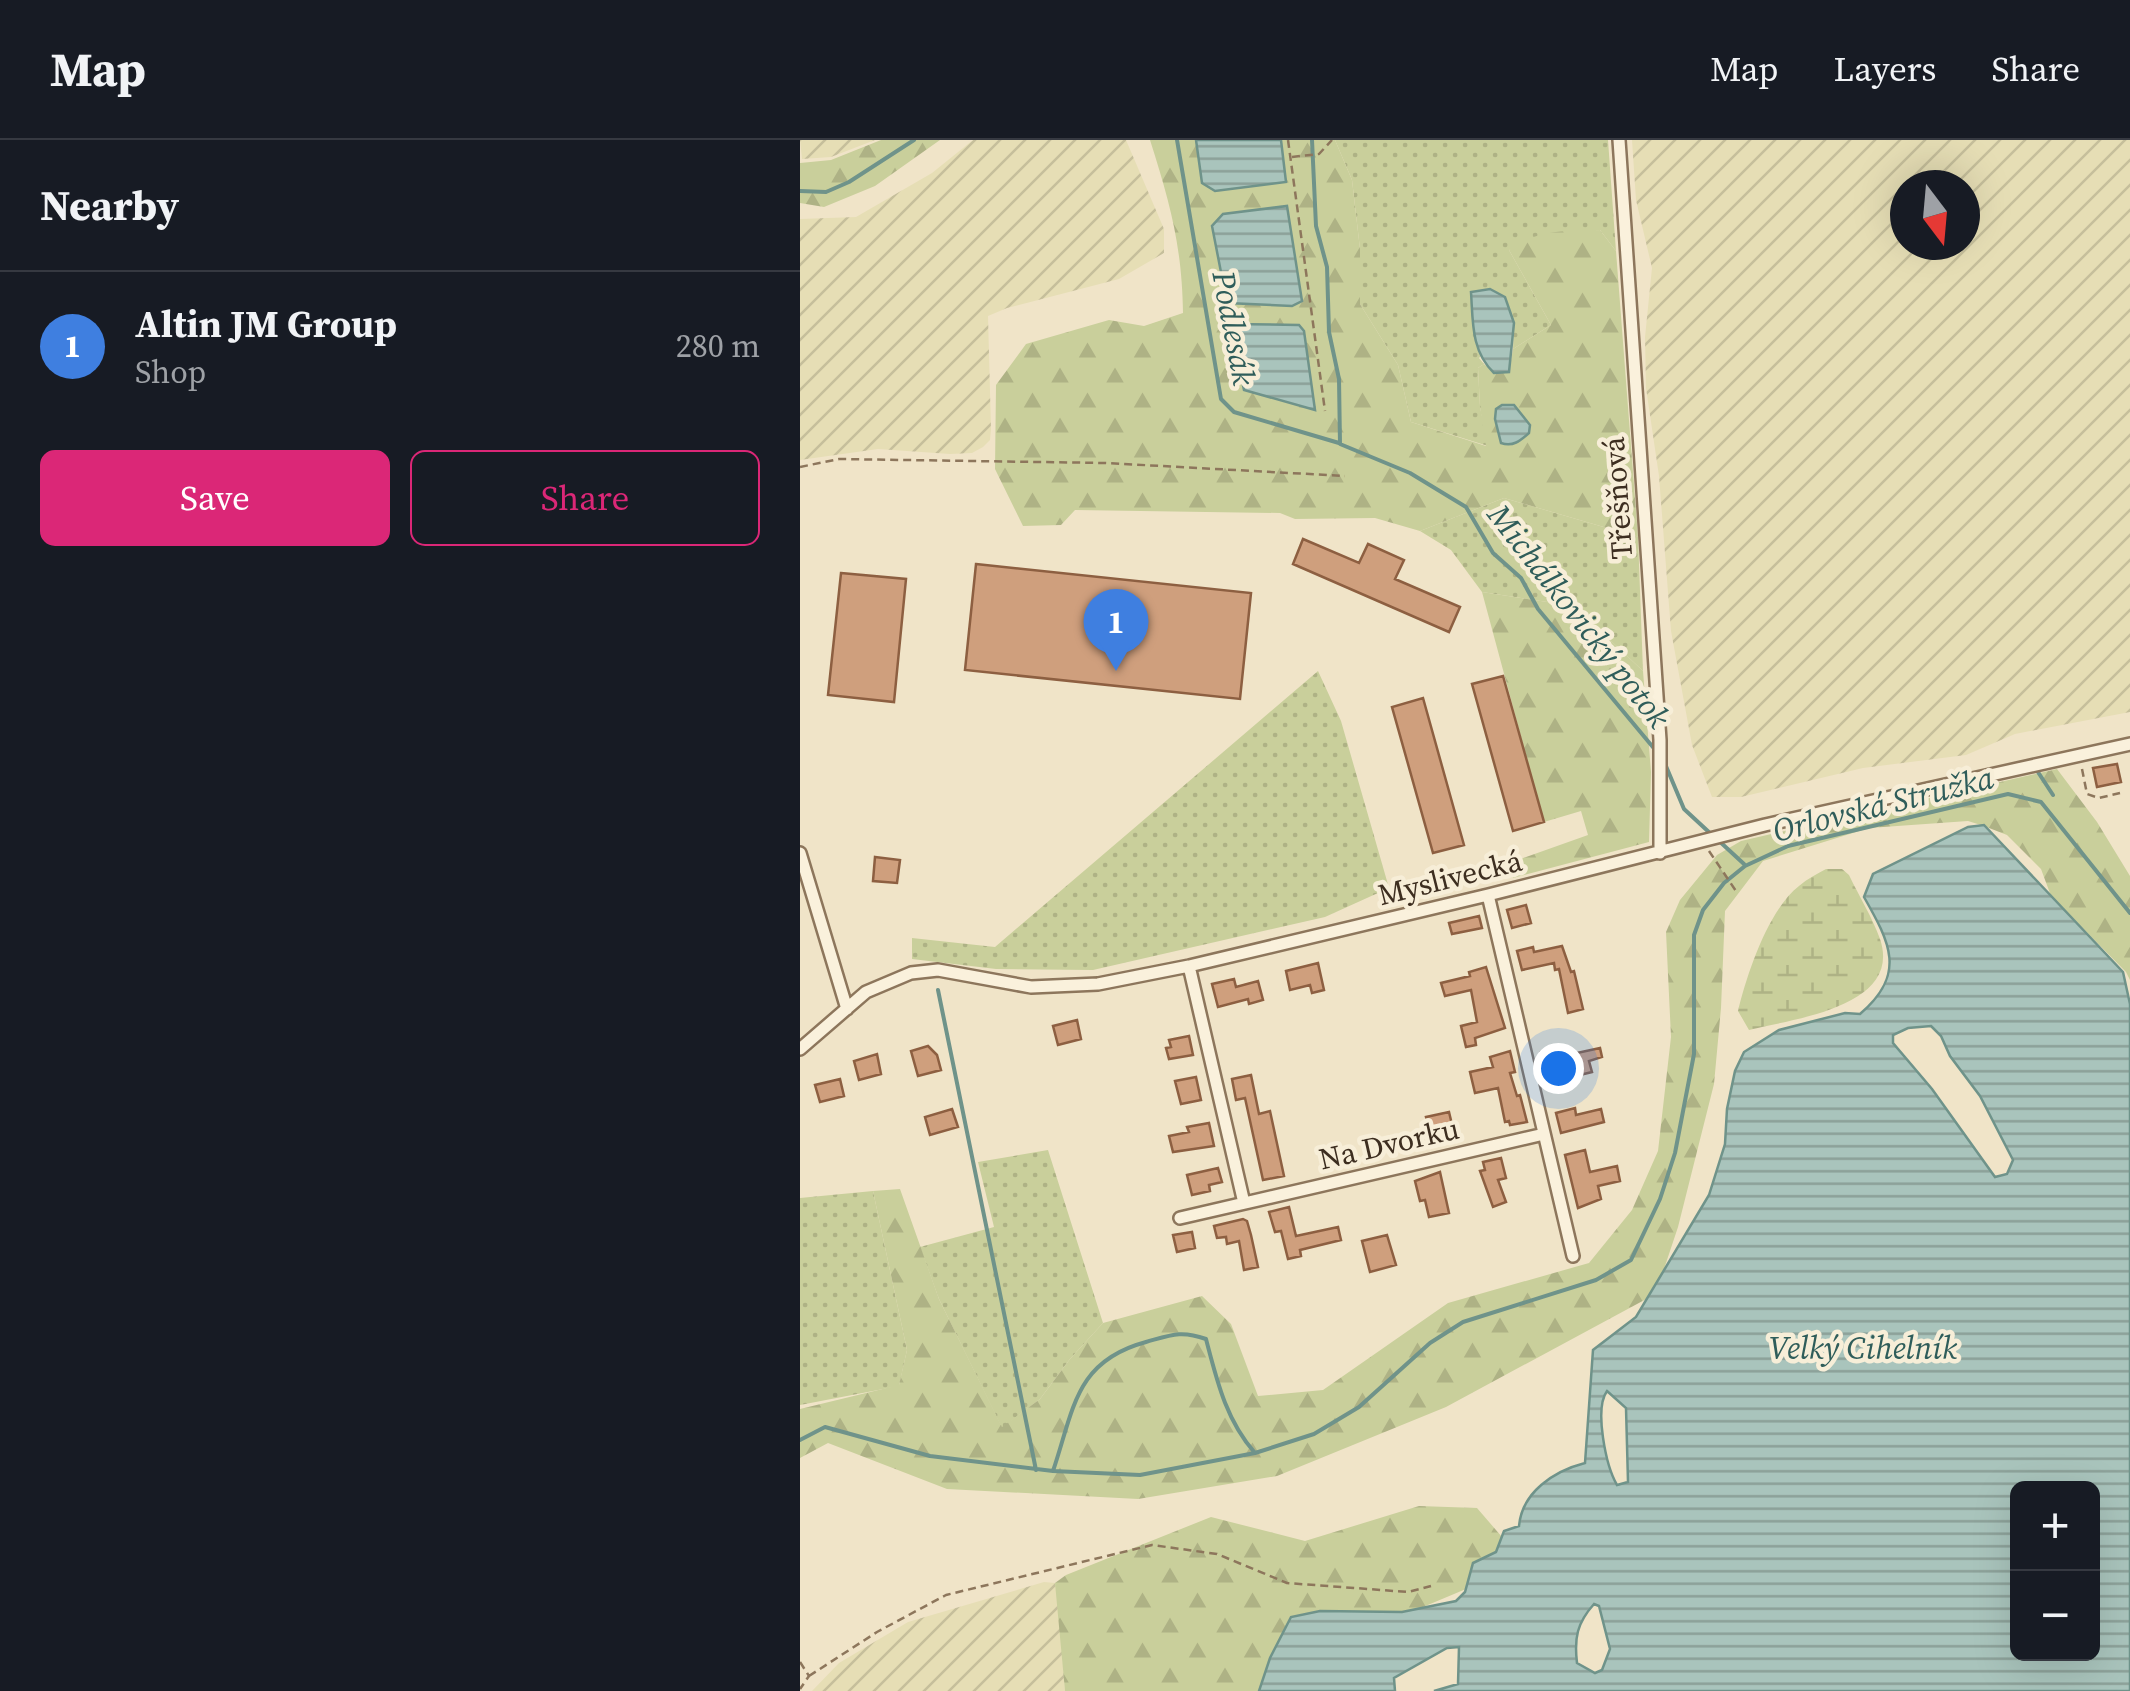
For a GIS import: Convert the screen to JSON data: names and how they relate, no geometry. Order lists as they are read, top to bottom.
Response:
{
  "streets": {
    "street": ["Třešňová", "Myslivecká", "Na Dvorku"]
  },
  "crossings": [
    ["Třešňová", "Myslivecká"]
  ],
  "water": [
    "Podlesák",
    "Michálkovický potok",
    "Orlovská Stružka",
    "Velký Cihelník"
  ],
  "north": "bottom",
  "page": {
    "header": "Map",
    "nav": ["Map", "Layers", "Share"],
    "heading": "Nearby",
    "list": [
      {
        "mark": "1",
        "name": "Altin JM Group",
        "note": "Shop",
        "value": "280 m"
      }
    ],
    "buttons": ["Save", "Share"],
    "pins": "1",
    "map_buttons": ["+", "−"]
  }
}
